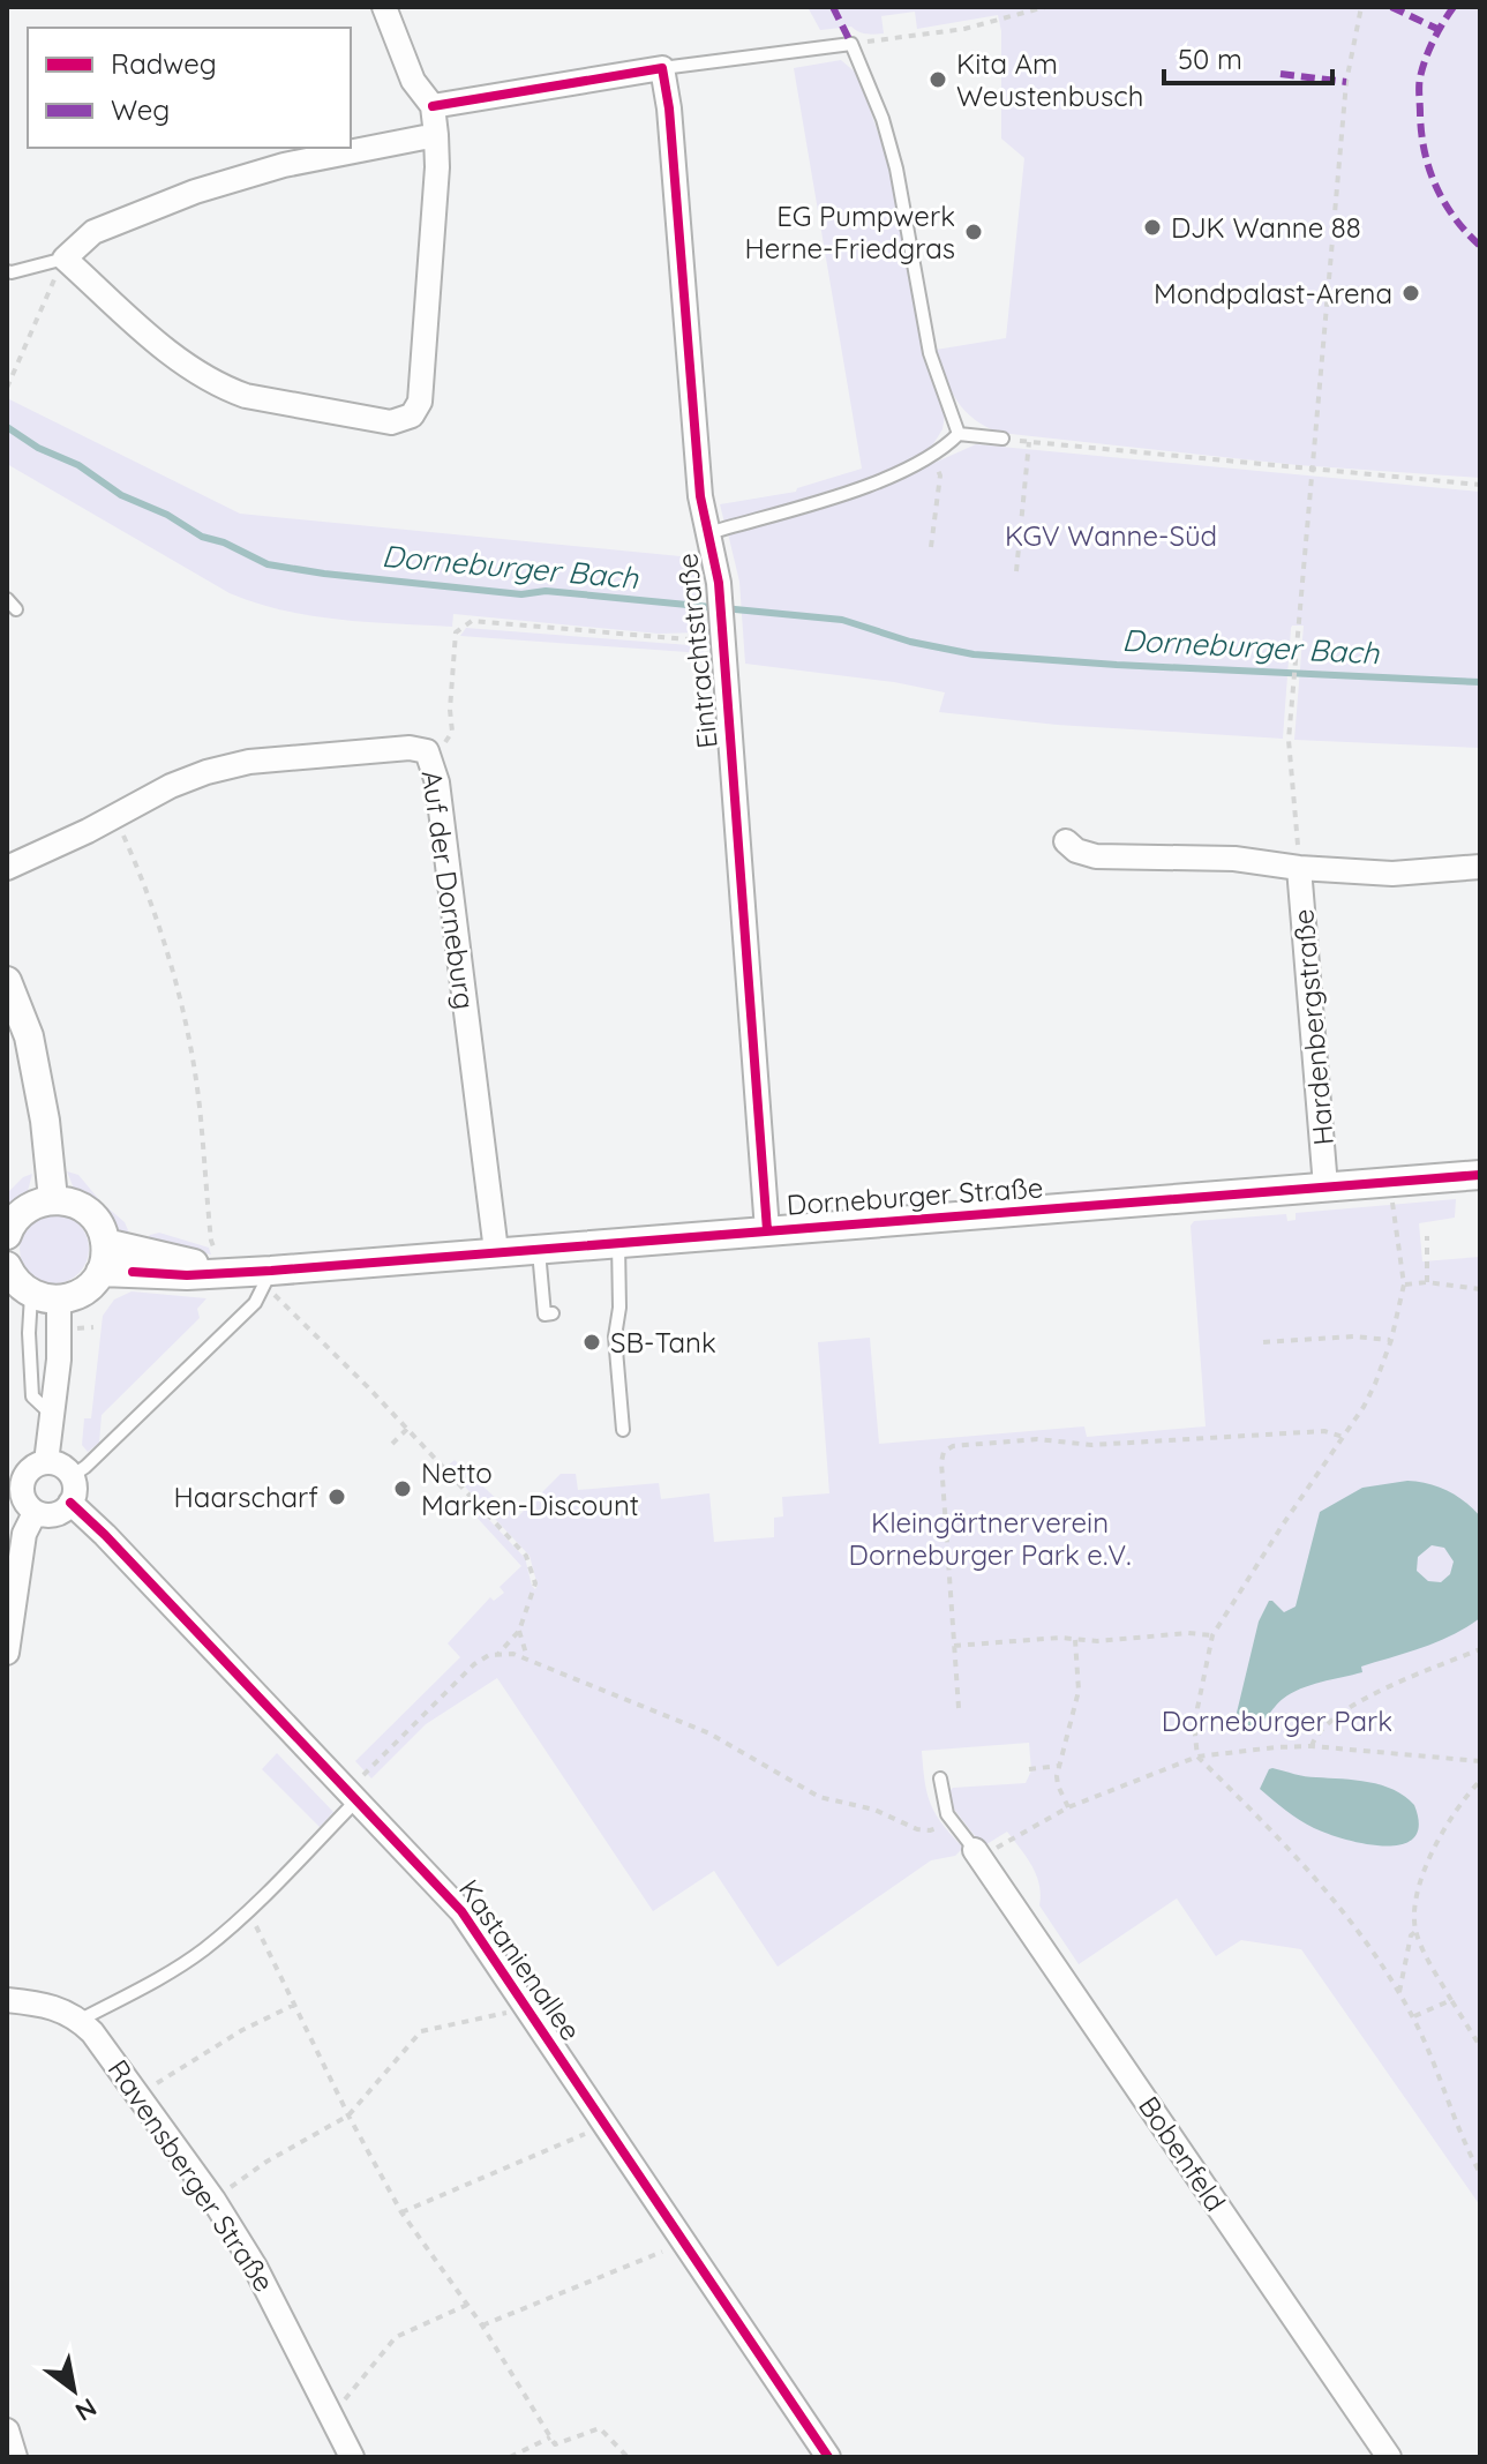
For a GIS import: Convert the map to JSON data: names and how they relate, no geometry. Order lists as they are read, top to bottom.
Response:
{
  "streets": {
    "street": [
      "Eintrachtstraße",
      "Auf der Dorneburg",
      "Hardenbergstraße",
      "Dorneburger Straße",
      "Kastanienallee",
      "Bobenfeld",
      "Ravensberger Straße"
    ]
  },
  "crossings": [
    ["Eintrachtstraße", "Dorneburger Straße"],
    ["Auf der Dorneburg", "Dorneburger Straße"],
    ["Hardenbergstraße", "Dorneburger Straße"]
  ],
  "water": ["Dorneburger Bach"],
  "parks": ["KGV Wanne-Süd", "Kleingärtnerverein Dorneburger Park e.V.", "Dorneburger Park"],
  "places": [
    "Kita Am Weustenbusch",
    "DJK Wanne 88",
    "EG Pumpwerk Herne-Friedgras",
    "Mondpalast-Arena",
    "SB-Tank",
    "Netto Marken-Discount",
    "Haarscharf"
  ],
  "legend": ["Radweg", "Weg"],
  "scale_bar": "50 m",
  "north": "bottom right"
}
